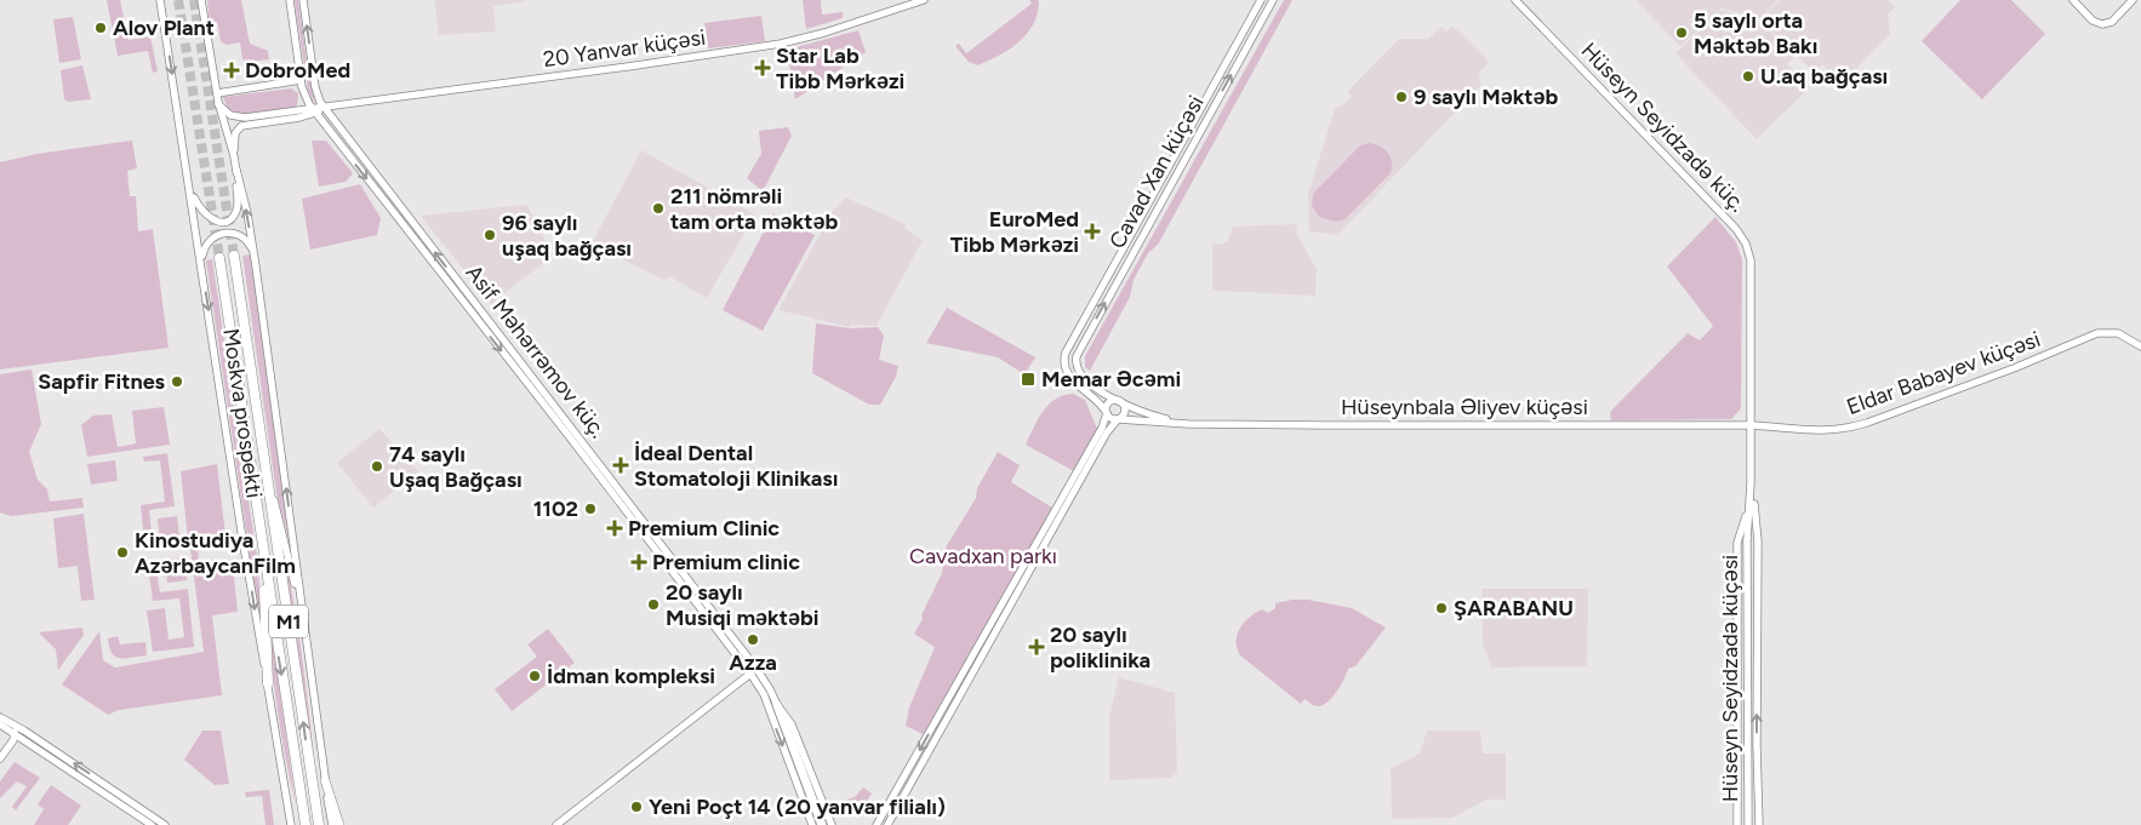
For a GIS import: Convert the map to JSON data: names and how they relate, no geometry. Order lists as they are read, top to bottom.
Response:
{
  "streets": {
    "highway": ["Moskva prospekti", "M1"],
    "street": [
      "20 Yanvar küçəsi",
      "Hüseyn Seyidzadə küç.",
      "Cavad Xan küçəsi",
      "Asif Məhərrəmov küç.",
      "Eldar Babayev küçəsi",
      "Hüseynbala Əliyev küçəsi",
      "Hüseyn Seyidzadə küçəsi"
    ]
  },
  "crossings": [
    ["20 Yanvar küçəsi", "Asif Məhərrəmov küç."],
    ["Hüseyn Seyidzadə küç.", "Eldar Babayev küçəsi"],
    ["Hüseyn Seyidzadə küç.", "Hüseynbala Əliyev küçəsi"],
    ["Cavad Xan küçəsi", "Hüseynbala Əliyev küçəsi"],
    ["Eldar Babayev küçəsi", "Hüseynbala Əliyev küçəsi"]
  ],
  "parks": ["Cavadxan parkı"],
  "places": {
    "other": [
      "Alov Plant",
      "5 saylı orta Məktəb Bakı",
      "U.aq bağçası",
      "9 saylı Məktəb",
      "211 nömrəli tam orta məktəb",
      "96 saylı uşaq bağçası",
      "Sapfir Fitnes",
      "74 saylı Uşaq Bağçası",
      "1102",
      "Kinostudiya AzərbaycanFilm",
      "20 saylı Musiqi məktəbi",
      "ŞARABANU",
      "Azza",
      "İdman kompleksi",
      "Yeni Poçt 14 (20 yanvar filialı)"
    ],
    "health": [
      "Star Lab Tibb Mәrkәzi",
      "DobroMed",
      "EuroMed Tibb Mərkəzi",
      "İdeal Dental Stomatoloji Klinikası",
      "Premium Clinic",
      "Premium clinic",
      "20 saylı poliklinika"
    ],
    "transit": ["Memar Əcəmi"]
  }
}
